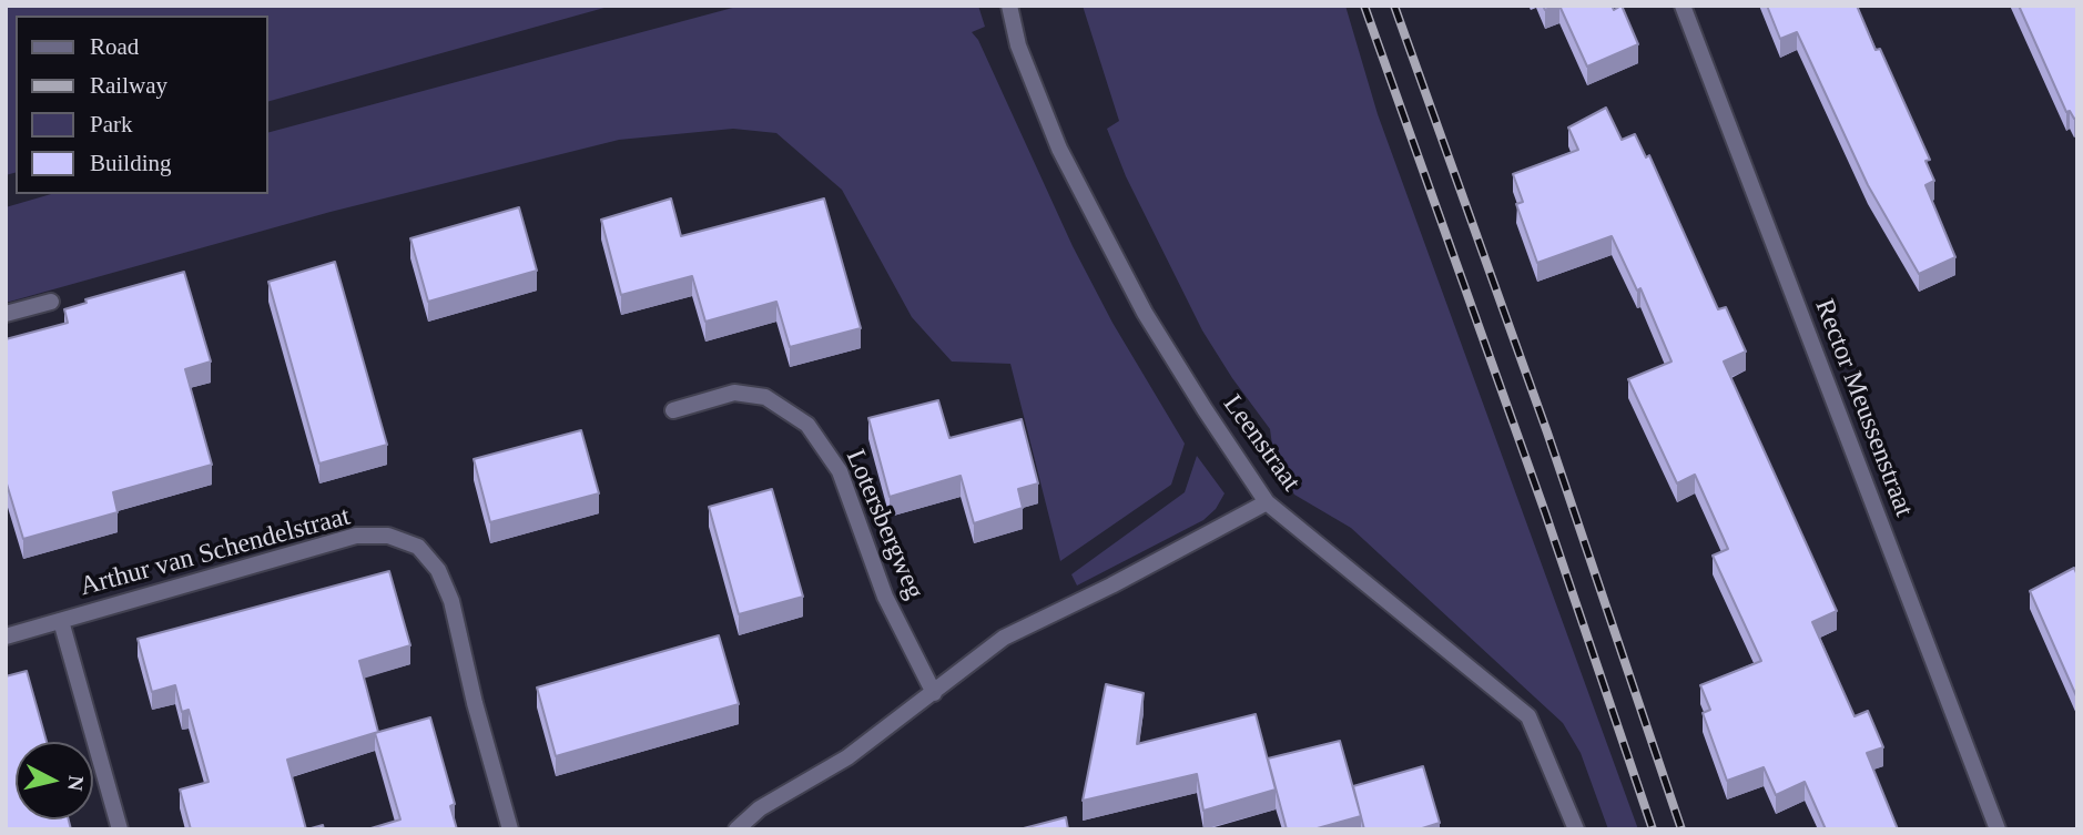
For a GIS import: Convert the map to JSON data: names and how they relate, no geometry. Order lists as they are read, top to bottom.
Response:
{
  "streets": {
    "street": [
      "Rector Meussenstraat",
      "Leenstraat",
      "Lotersbergweg",
      "Arthur van Schendelstraat"
    ]
  },
  "legend": [
    "Road",
    "Railway",
    "Park",
    "Building"
  ],
  "north": "right"
}
